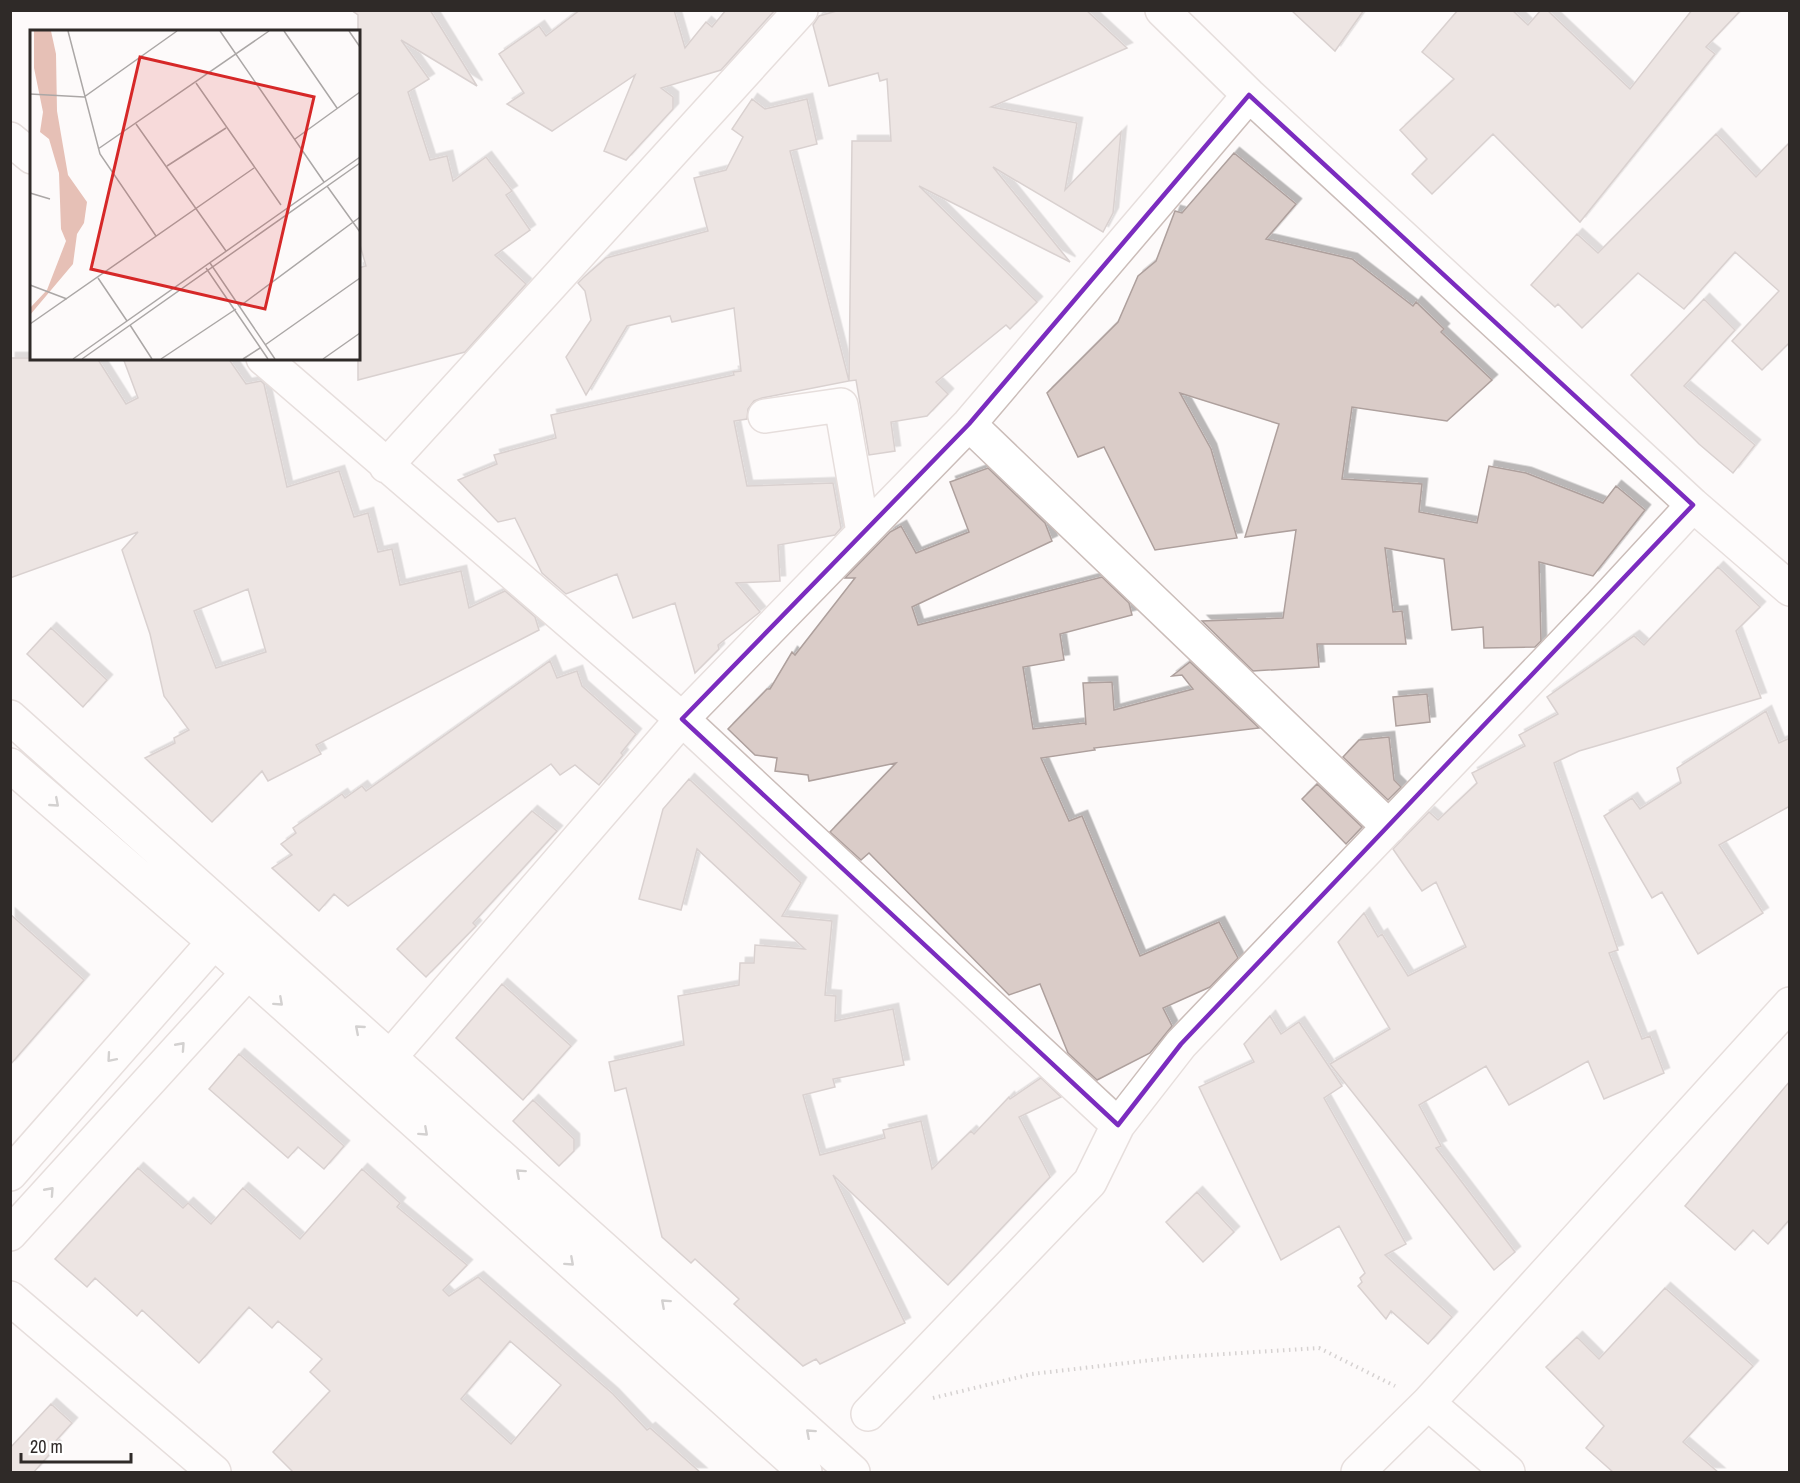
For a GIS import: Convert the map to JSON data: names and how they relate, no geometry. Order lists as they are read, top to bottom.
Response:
{
  "scale_bar": "20 m"
}
